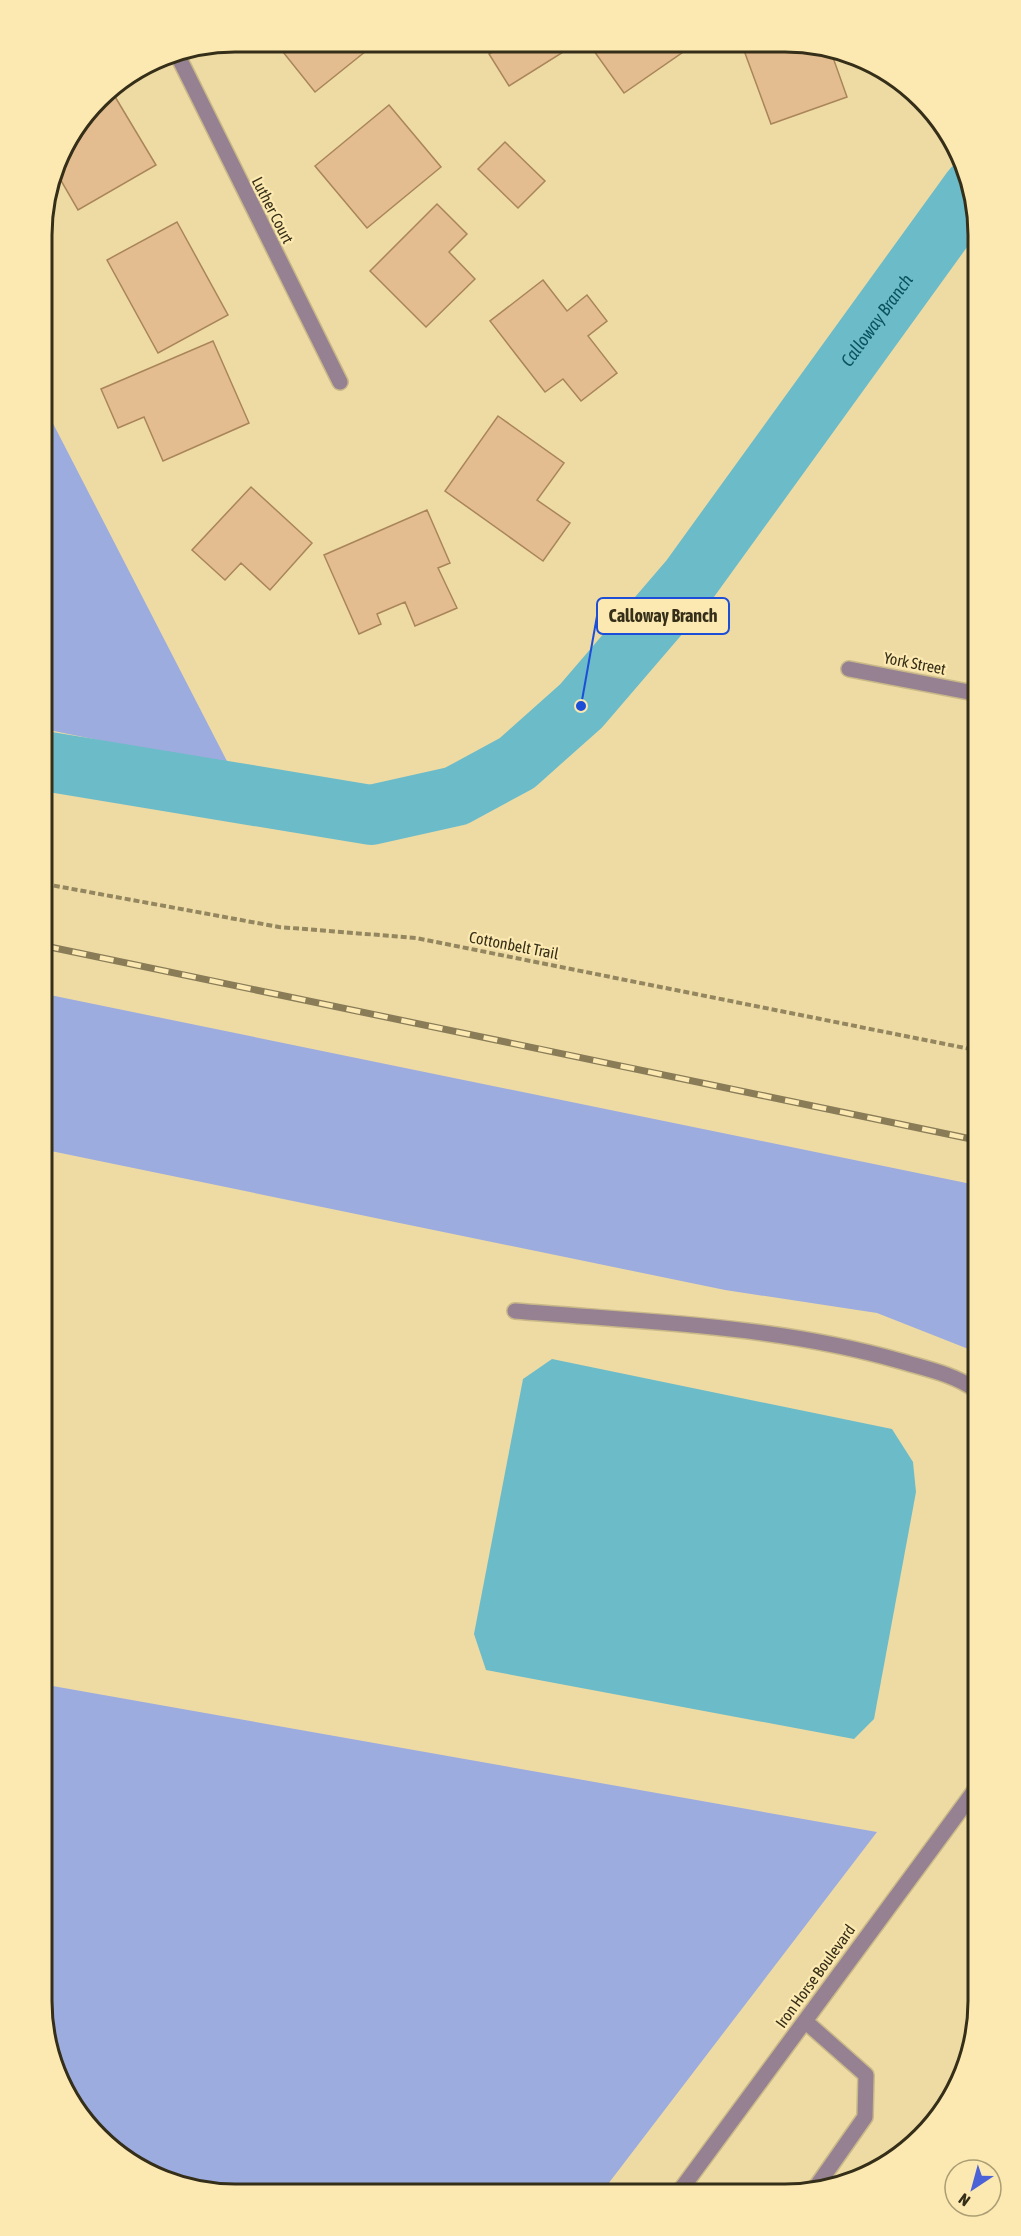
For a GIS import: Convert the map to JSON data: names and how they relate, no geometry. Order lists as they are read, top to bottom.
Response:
{
  "streets": {
    "street": ["Luther Court", "York Street", "Iron Horse Boulevard"],
    "path": ["Cottonbelt Trail"]
  },
  "water": ["Calloway Branch"],
  "places": ["Calloway Branch"],
  "north": "bottom left"
}
